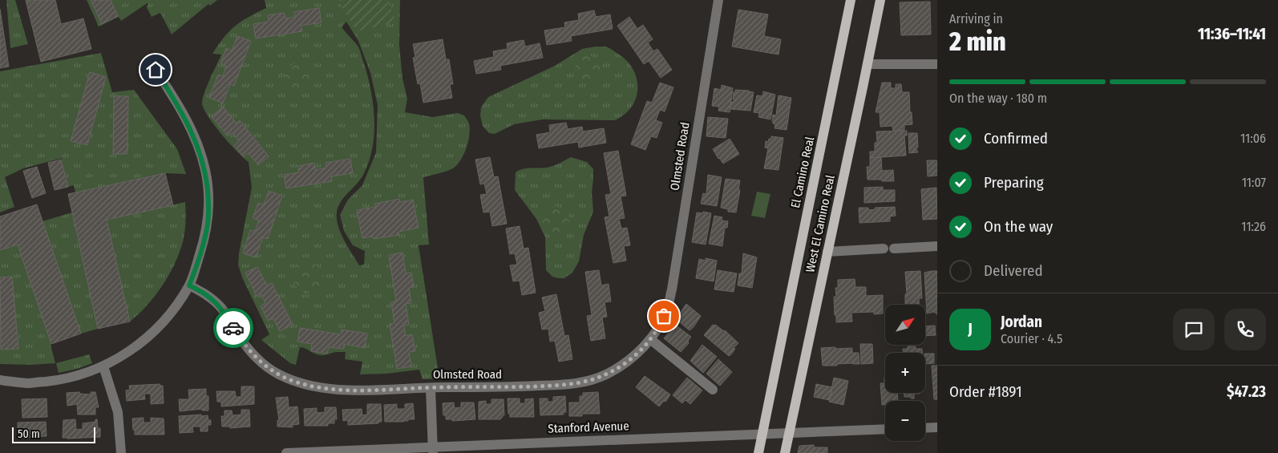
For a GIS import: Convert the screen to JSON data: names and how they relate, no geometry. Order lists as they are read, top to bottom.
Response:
{
  "streets": {
    "main road": ["El Camino Real", "West El Camino Real"],
    "street": ["Olmsted Road", "Stanford Avenue"]
  },
  "crossings": [
    ["El Camino Real", "Stanford Avenue"],
    ["West El Camino Real", "Stanford Avenue"]
  ],
  "scale_bar": "50 m",
  "north": "top right",
  "page": {
    "heading": ["2 min", "Arriving in", "11:36–11:41"],
    "panel": [
      "Jordan",
      "Courier · 4.5",
      "Order #1891",
      "$47.23"
    ],
    "bar": "On the way · 180 m",
    "list": [
      ["Confirmed", "11:06"],
      ["Preparing", "11:07"],
      ["On the way", "11:26"],
      "Delivered"
    ],
    "map_buttons": ["+", "−"],
    "round": "J",
    "scale": "50 m"
  }
}
